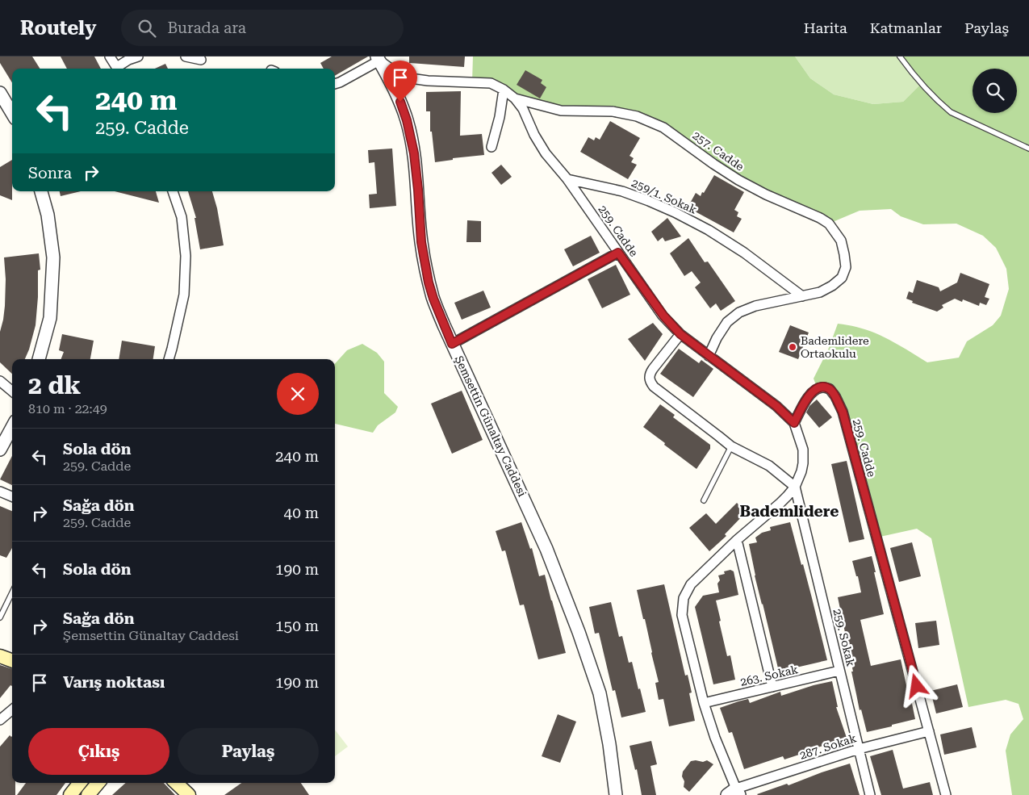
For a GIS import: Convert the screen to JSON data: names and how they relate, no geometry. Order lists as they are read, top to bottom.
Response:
{
  "streets": {
    "street": [
      "257. Cadde",
      "259/1. Sokak",
      "259. Cadde",
      "Şemsettin Günaltay Caddesi",
      "259. Sokak",
      "263. Sokak",
      "287. Sokak"
    ]
  },
  "crossings": [
    ["257. Cadde", "259/1. Sokak"],
    ["257. Cadde", "259. Cadde"],
    ["257. Cadde", "Şemsettin Günaltay Caddesi"],
    ["259/1. Sokak", "259. Cadde"],
    ["259. Cadde", "287. Sokak"],
    ["259. Sokak", "263. Sokak"],
    ["259. Sokak", "287. Sokak"]
  ],
  "districts": ["Bademlidere"],
  "places": ["Bademlidere Ortaokulu"],
  "page": {
    "header": "Routely",
    "search": "Burada ara",
    "nav": ["Harita", "Katmanlar", "Paylaş"],
    "turn": ["240 m", "259. Cadde"],
    "then": "Sonra",
    "heading": ["2 dk", "810 m · 22:49"],
    "list": [
      {
        "name": "Sola dön",
        "note": "259. Cadde",
        "value": "240 m"
      },
      {
        "name": "Sağa dön",
        "note": "259. Cadde",
        "value": "40 m"
      },
      {
        "name": "Sola dön",
        "value": "190 m"
      },
      {
        "name": "Sağa dön",
        "note": "Şemsettin Günaltay Caddesi",
        "value": "150 m"
      },
      {
        "name": "Varış noktası",
        "value": "190 m"
      }
    ],
    "buttons": ["Çıkış", "Paylaş"]
  }
}
